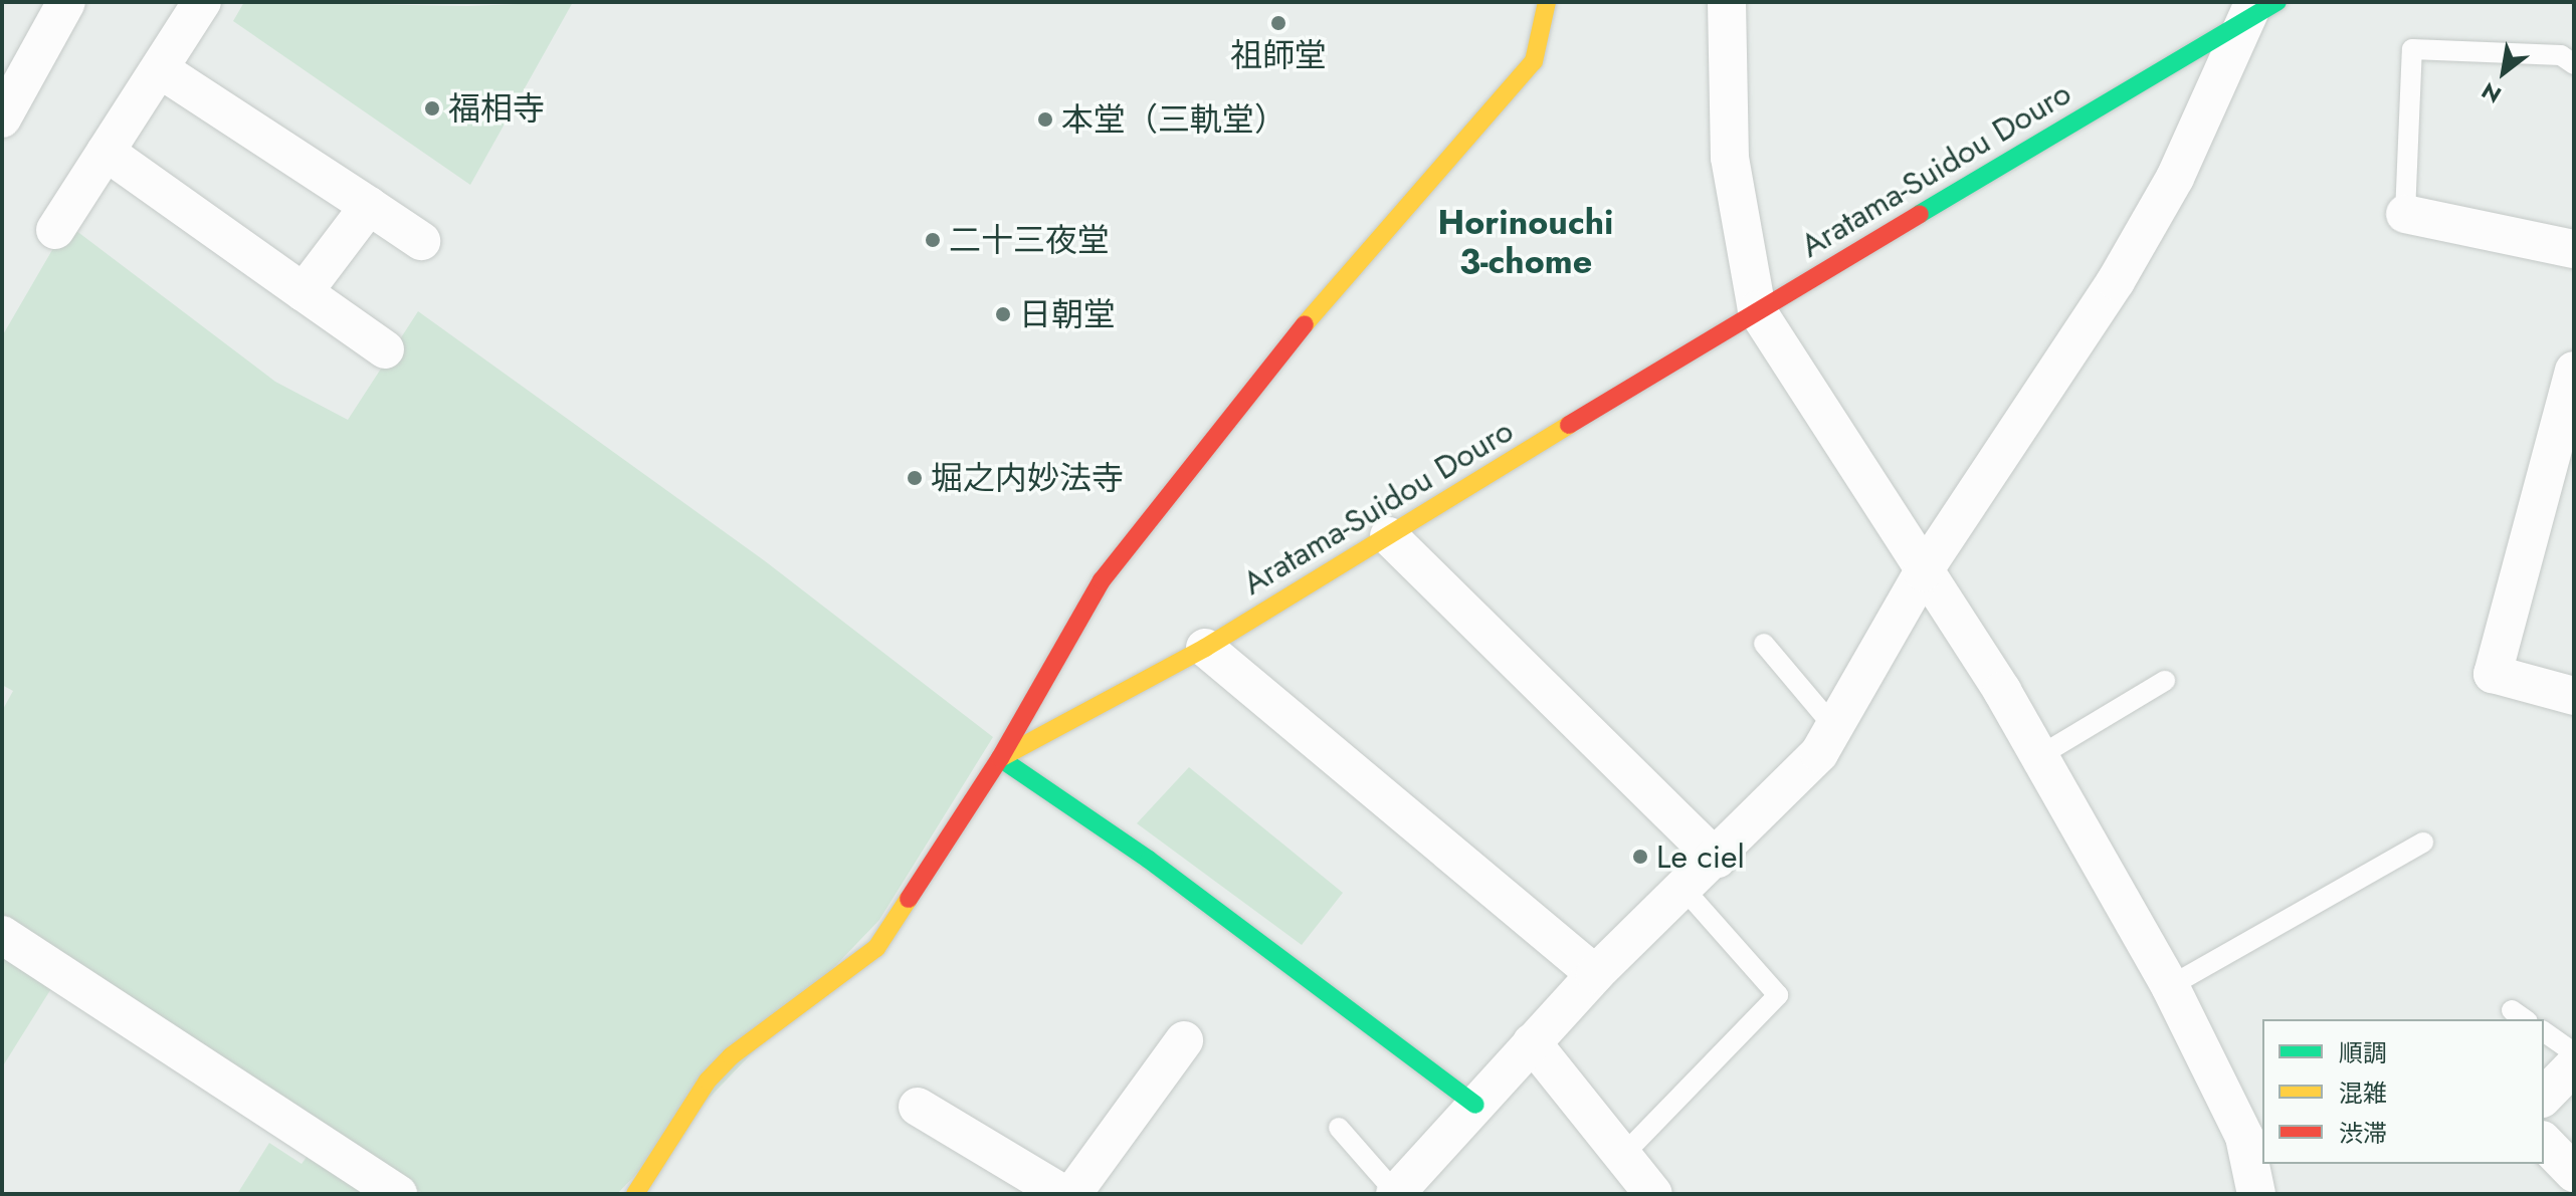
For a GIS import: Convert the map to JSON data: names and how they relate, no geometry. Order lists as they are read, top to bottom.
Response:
{
  "streets": {
    "main road": ["Aratama-Suidou Douro"]
  },
  "districts": ["Horinouchi 3-chome"],
  "places": [
    "祖師堂",
    "福相寺",
    "本堂（三軌堂）",
    "二十三夜堂",
    "日朝堂",
    "堀之内妙法寺",
    "Le ciel"
  ],
  "legend": ["順調", "混雑", "渋滞"],
  "north": "bottom left"
}
